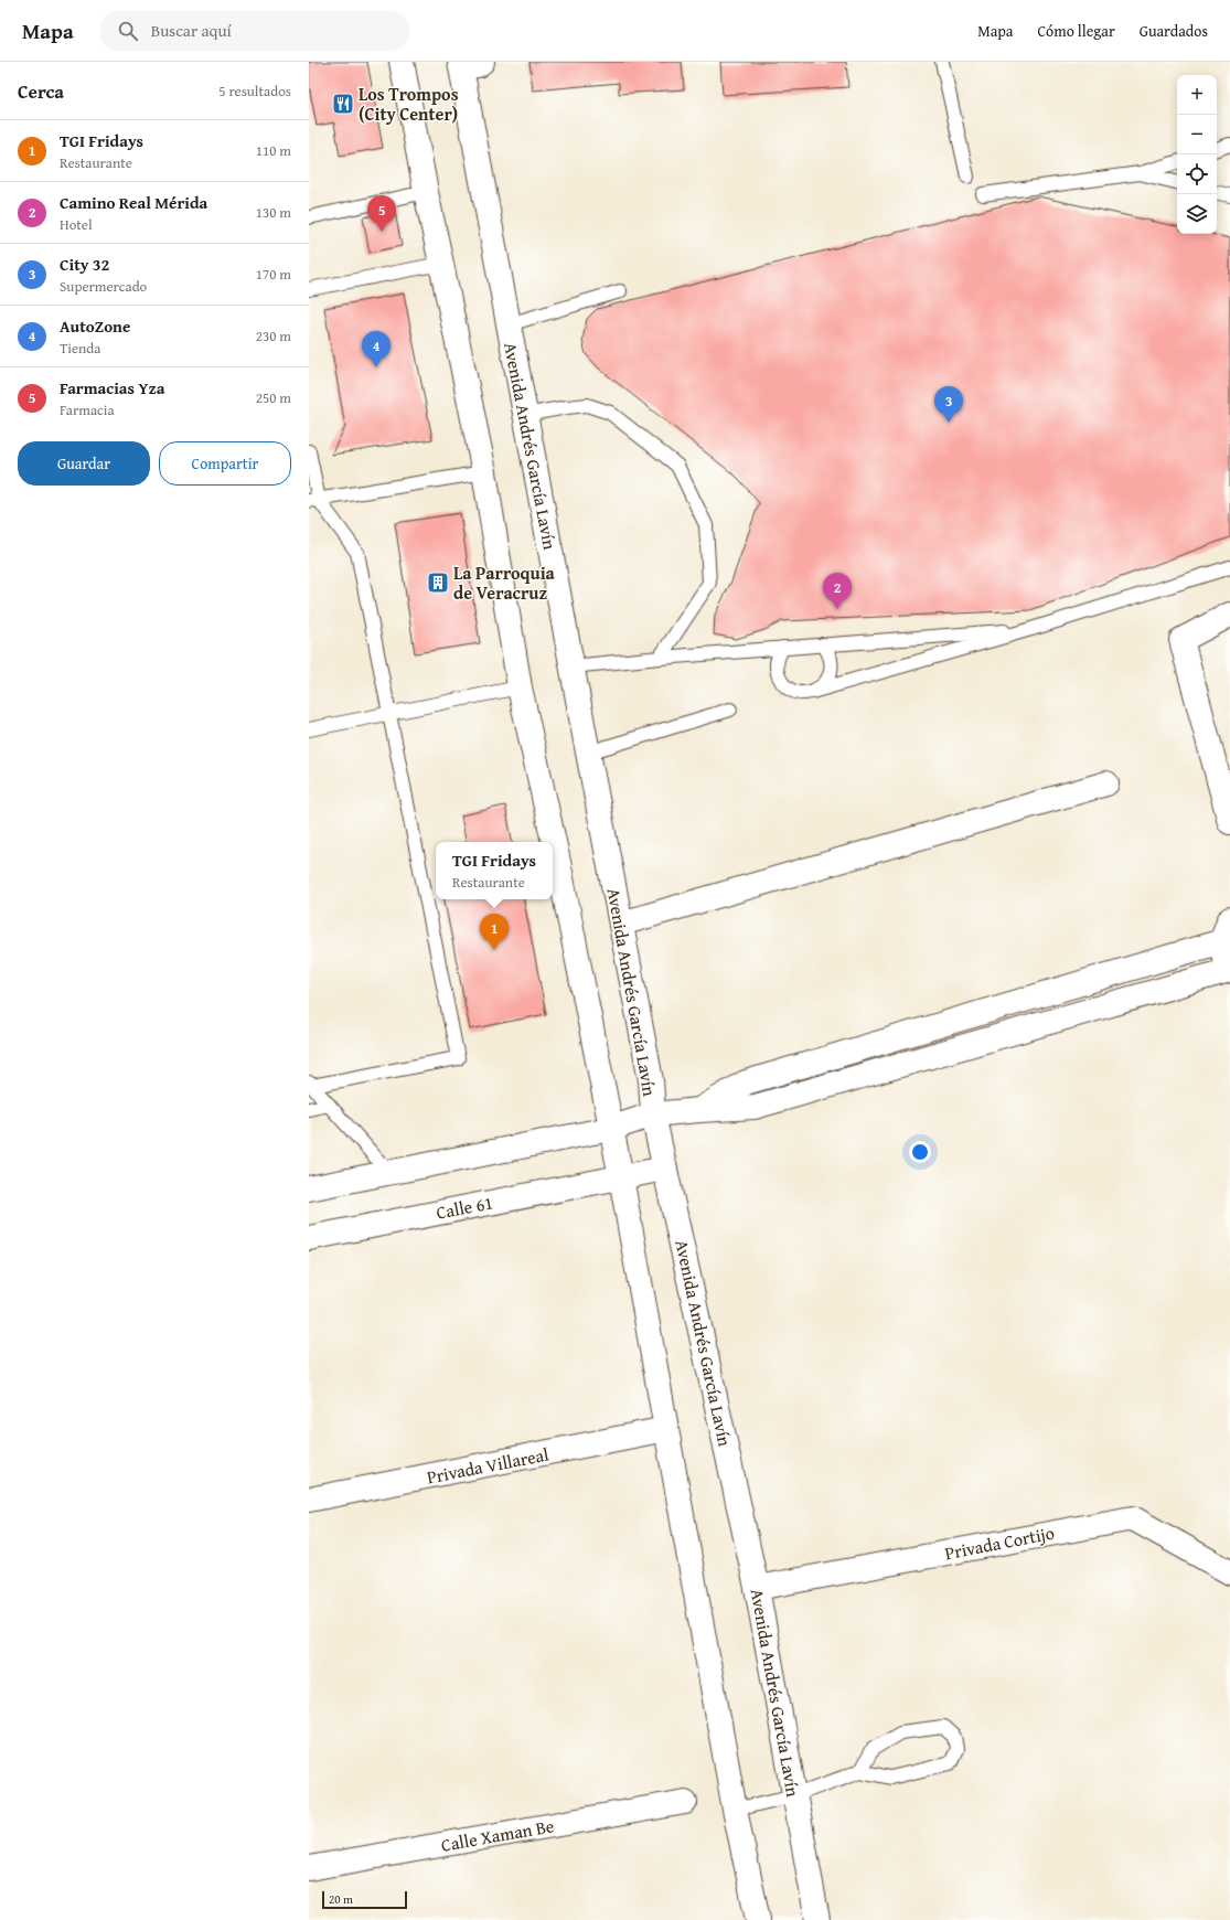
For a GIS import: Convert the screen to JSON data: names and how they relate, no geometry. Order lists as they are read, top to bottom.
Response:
{
  "streets": {
    "street": [
      "Avenida Andrés García Lavín",
      "Calle 61",
      "Privada Villareal",
      "Privada Cortijo",
      "Calle Xaman Be"
    ]
  },
  "crossings": [
    ["Avenida Andrés García Lavín", "Calle 61"],
    ["Avenida Andrés García Lavín", "Privada Cortijo"]
  ],
  "places": {
    "restaurant": ["Los Trompos (City Center)"],
    "building": ["La Parroquia de Veracruz"]
  },
  "scale_bar": "20 m",
  "page": {
    "header": "Mapa",
    "search": "Buscar aquí",
    "nav": ["Mapa", "Cómo llegar", "Guardados"],
    "heading": ["Cerca", "5 resultados"],
    "map_buttons": ["+", "−"],
    "list": [
      {
        "mark": "1",
        "name": "TGI Fridays",
        "note": "Restaurante",
        "value": "110 m"
      },
      {
        "mark": "2",
        "name": "Camino Real Mérida",
        "note": "Hotel",
        "value": "130 m"
      },
      {
        "mark": "3",
        "name": "City 32",
        "note": "Supermercado",
        "value": "170 m"
      },
      {
        "mark": "4",
        "name": "AutoZone",
        "note": "Tienda",
        "value": "230 m"
      },
      {
        "mark": "5",
        "name": "Farmacias Yza",
        "note": "Farmacia",
        "value": "250 m"
      }
    ],
    "pins": [
      "5",
      "4",
      "3",
      "2",
      "1"
    ],
    "buttons": ["Guardar", "Compartir"],
    "popup": ["TGI Fridays", "Restaurante"],
    "scale": "20 m"
  }
}
